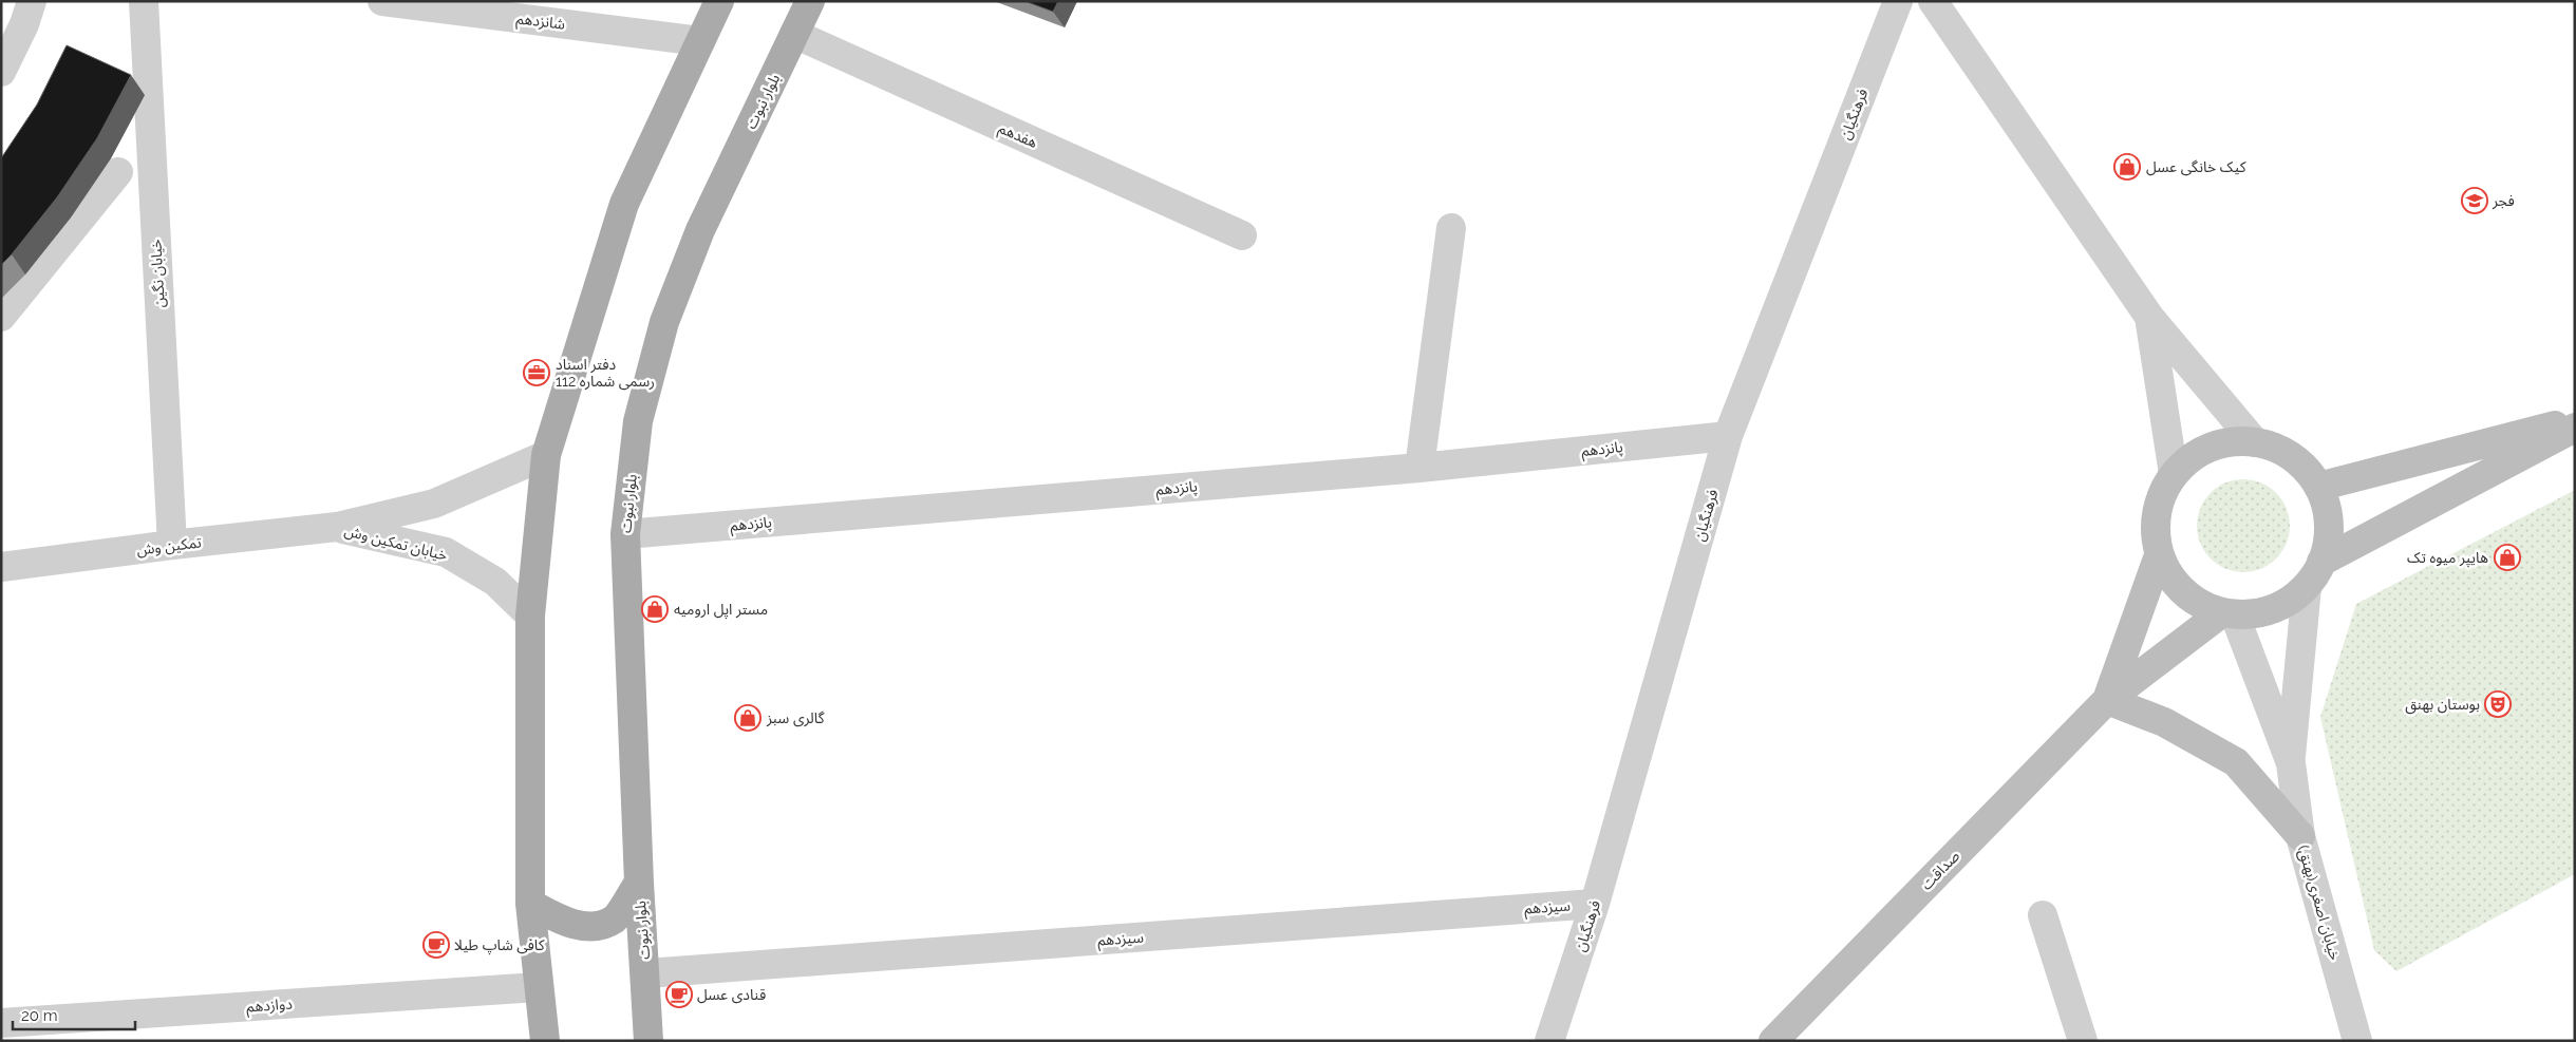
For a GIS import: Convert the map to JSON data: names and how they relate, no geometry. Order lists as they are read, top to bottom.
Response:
{
  "streets": {
    "main road": ["بلوار نبوت", "صداقت"],
    "street": [
      "شانزدهم",
      "فرهنگیان",
      "هفدهم",
      "خیابان نگین",
      "پانزدهم",
      "خیابان تمکین وش",
      "تمکین وش",
      "خیابان اصغری(بهنق)",
      "سیزدهم",
      "دوازدهم"
    ]
  },
  "crossings": [
    ["بلوار نبوت", "هفدهم"],
    ["بلوار نبوت", "پانزدهم"],
    ["بلوار نبوت", "سیزدهم"],
    ["فرهنگیان", "پانزدهم"],
    ["فرهنگیان", "سیزدهم"],
    ["خیابان نگین", "تمکین وش"],
    ["خیابان تمکین وش", "تمکین وش"]
  ],
  "places": {
    "shop": [
      "کیک خانگی عسل",
      "هایپر میوه تک",
      "مستر اپل ارومیه",
      "گالری سبز"
    ],
    "school or university": ["فجر"],
    "office": ["دفتر اسناد رسمی شماره 112"],
    "theatre": ["بوستان بهنق"],
    "cafe": ["کافی شاپ طیلا", "قنادی عسل"]
  },
  "scale_bar": "20 m"
}
